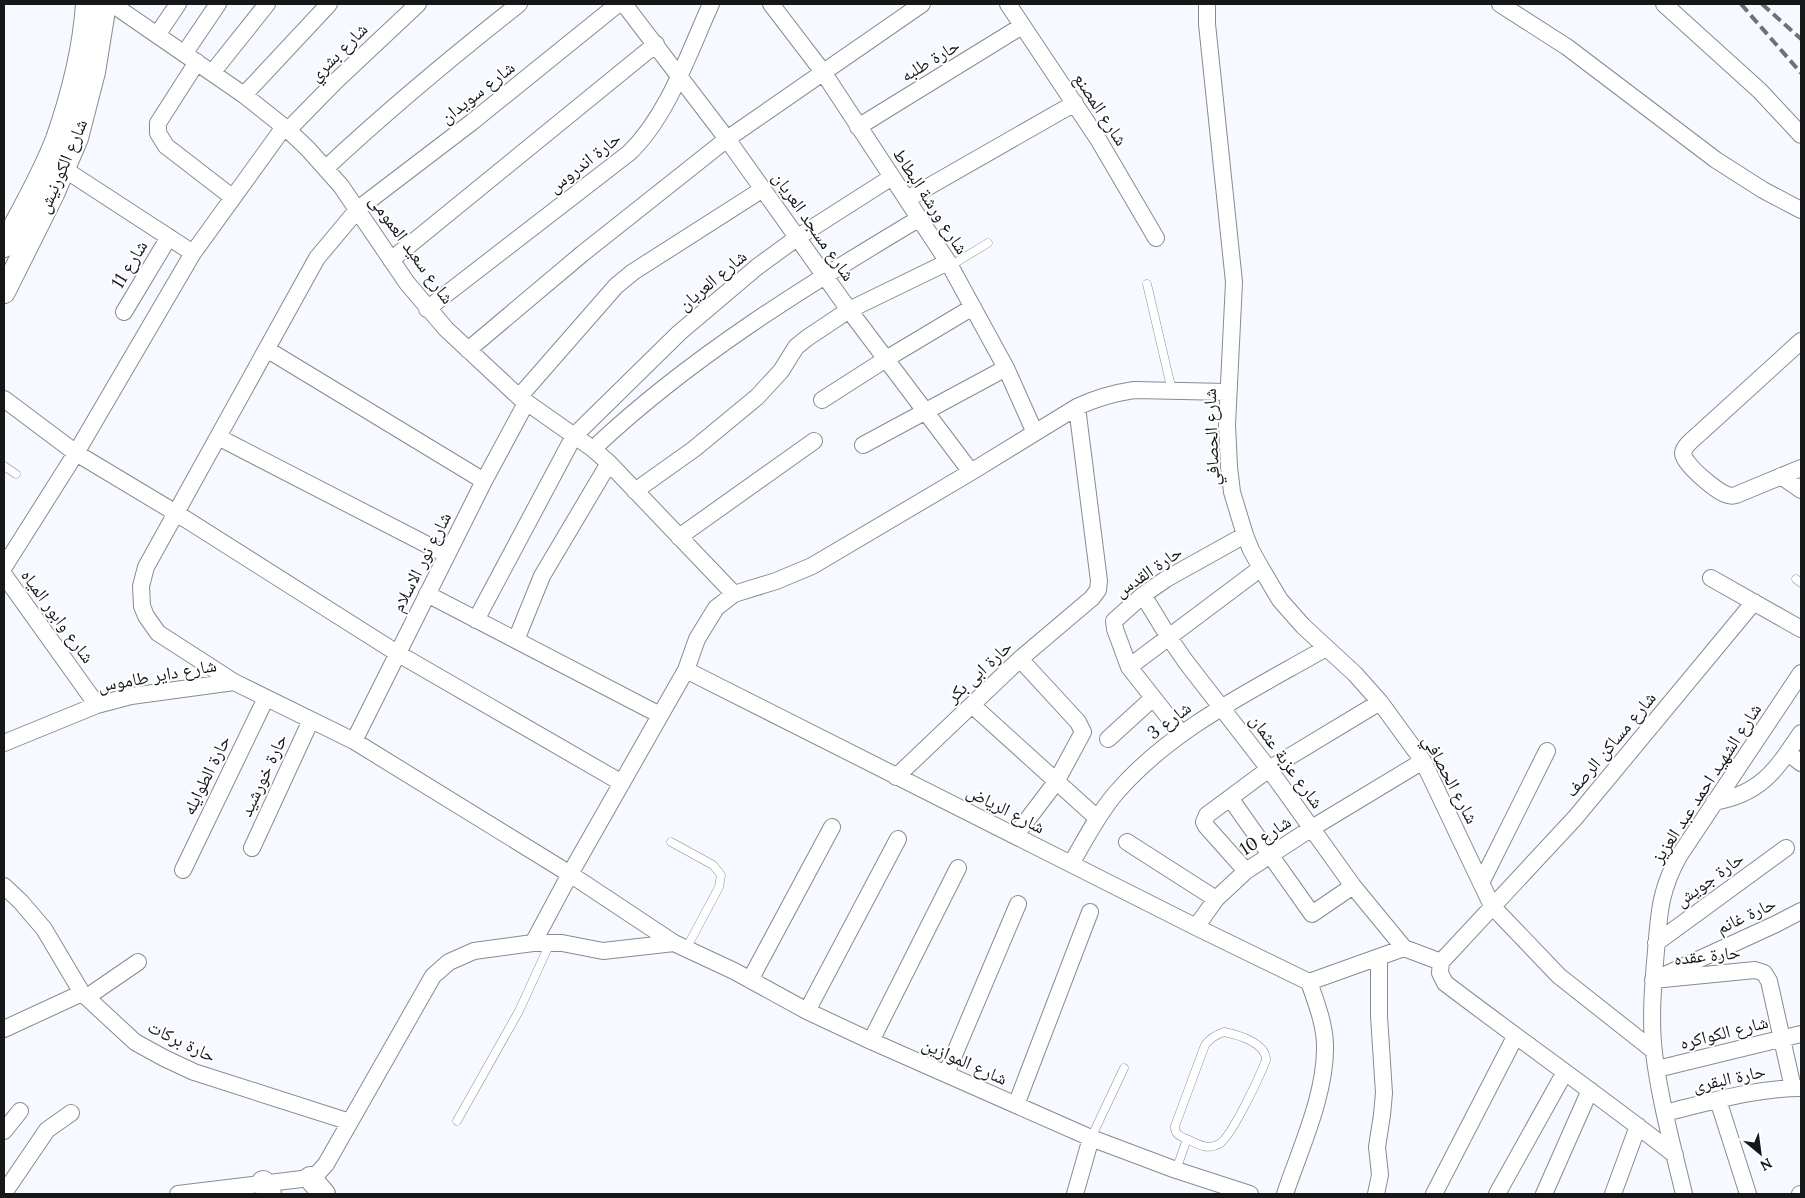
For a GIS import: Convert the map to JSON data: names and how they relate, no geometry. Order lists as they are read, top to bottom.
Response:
{
  "streets": {
    "main road": ["شارع الكورنيش"],
    "street": [
      "شارع بشري",
      "حارة طلبه",
      "شارع سويدان",
      "شارع المصنع",
      "حارة اندروس",
      "شارع ورشة البطاط",
      "شارع مسجد العريان",
      "شارع سعيد العمومى",
      "شارع 11",
      "شارع العريان",
      "شارع الحصافي",
      "شارع نور الاسلام",
      "حارة القدس",
      "شارع وابور المياه",
      "حارة ابى بكر",
      "شارع داير طاموس",
      "شارع 3",
      "شارع مساكن الرصف",
      "شارع عزبة عثمان",
      "حارة الطوايله",
      "حارة خورشيد",
      "شارع الشهيد احمد عبد العزيز",
      "شارع الرياض",
      "شارع 10",
      "حارة جويش",
      "حارة غانم",
      "حارة عقده",
      "شارع الكواكره",
      "حارة بركات",
      "شارع الموازين",
      "حارة البقرى"
    ]
  },
  "crossings": [
    ["شارع بشري", "شارع سعيد العمومى"],
    ["حارة طلبه", "شارع المصنع"],
    ["حارة طلبه", "شارع ورشة البطاط"],
    ["شارع سويدان", "شارع سعيد العمومى"],
    ["شارع سويدان", "شارع داير طاموس"],
    ["شارع سويدان", "شارع الموازين"],
    ["حارة اندروس", "شارع مسجد العريان"],
    ["حارة اندروس", "شارع سعيد العمومى"],
    ["شارع ورشة البطاط", "شارع العريان"],
    ["شارع مسجد العريان", "شارع العريان"],
    ["شارع مسجد العريان", "شارع نور الاسلام"],
    ["شارع سعيد العمومى", "شارع العريان"],
    ["شارع سعيد العمومى", "شارع نور الاسلام"],
    ["شارع الحصافي", "حارة القدس"],
    ["شارع الحصافي", "شارع 3"],
    ["شارع الحصافي", "شارع مساكن الرصف"],
    ["شارع الحصافي", "شارع الشهيد احمد عبد العزيز"],
    ["شارع الحصافي", "شارع 10"],
    ["شارع نور الاسلام", "شارع الموازين"],
    ["حارة القدس", "شارع 3"],
    ["حارة القدس", "شارع عزبة عثمان"],
    ["شارع وابور المياه", "شارع داير طاموس"],
    ["حارة ابى بكر", "شارع الرياض"],
    ["شارع داير طاموس", "شارع الموازين"],
    ["شارع 3", "شارع عزبة عثمان"],
    ["شارع 3", "شارع الرياض"],
    ["شارع عزبة عثمان", "شارع 10"],
    ["حارة الطوايله", "شارع الموازين"],
    ["حارة خورشيد", "شارع الموازين"],
    ["شارع الشهيد احمد عبد العزيز", "حارة جويش"],
    ["شارع الشهيد احمد عبد العزيز", "حارة غانم"],
    ["شارع الشهيد احمد عبد العزيز", "حارة عقده"],
    ["شارع الشهيد احمد عبد العزيز", "شارع الكواكره"],
    ["شارع الشهيد احمد عبد العزيز", "حارة البقرى"],
    ["شارع الرياض", "شارع 10"],
    ["حارة غانم", "حارة عقده"],
    ["حارة عقده", "شارع الكواكره"],
    ["حارة عقده", "حارة البقرى"]
  ],
  "north": "bottom right"
}
